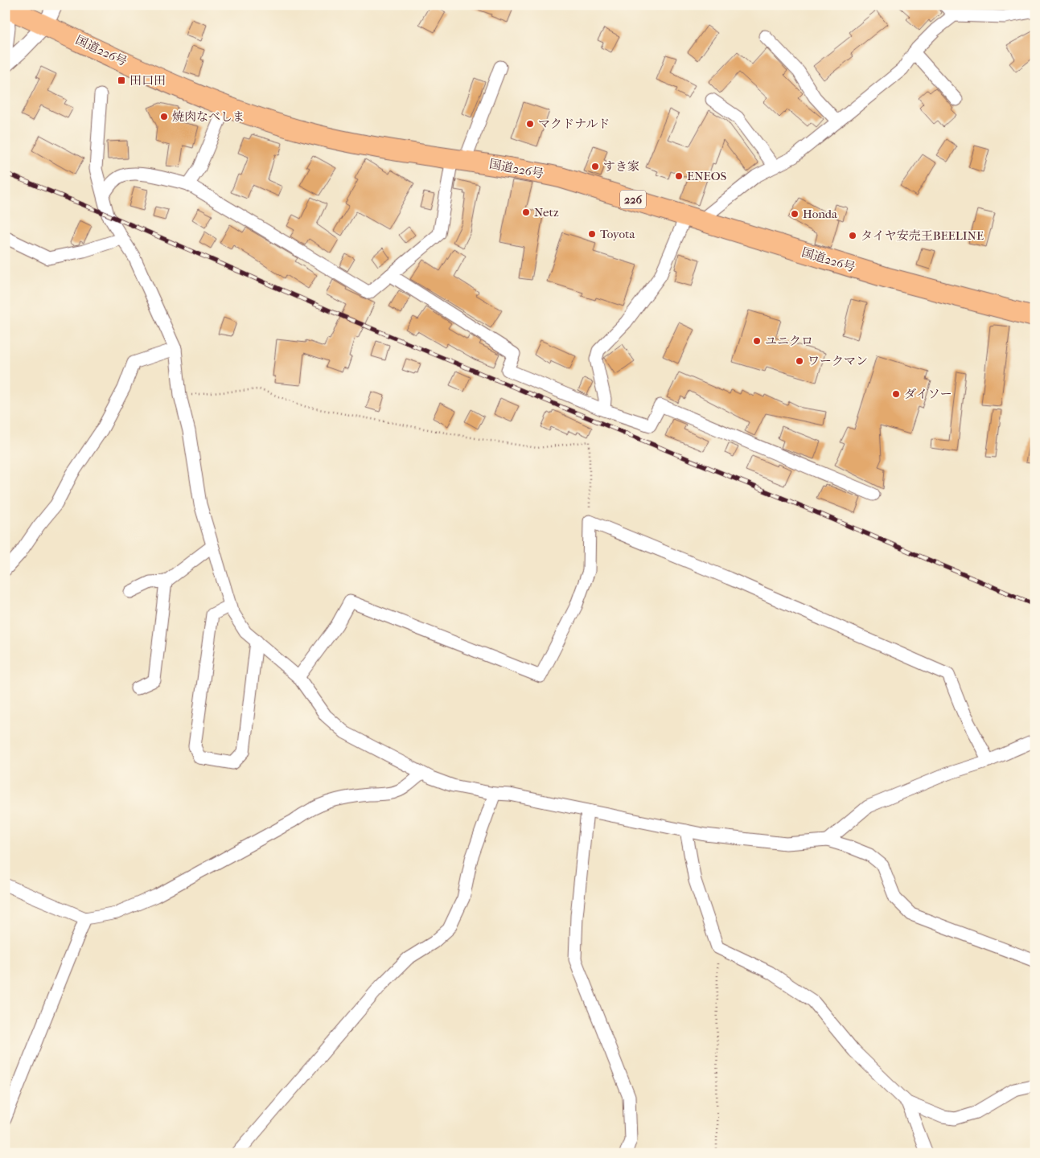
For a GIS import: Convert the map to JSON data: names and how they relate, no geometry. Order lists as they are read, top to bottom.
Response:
{
  "streets": {
    "highway": ["国道226号", "226"]
  },
  "places": {
    "transit": ["田口田"],
    "other": [
      "焼肉なべしま",
      "マクドナルド",
      "すき家",
      "ENEOS",
      "Netz",
      "Honda",
      "Toyota",
      "タイヤ安売王BEELINE",
      "ユニクロ",
      "ワークマン",
      "ダイソー"
    ]
  }
}
